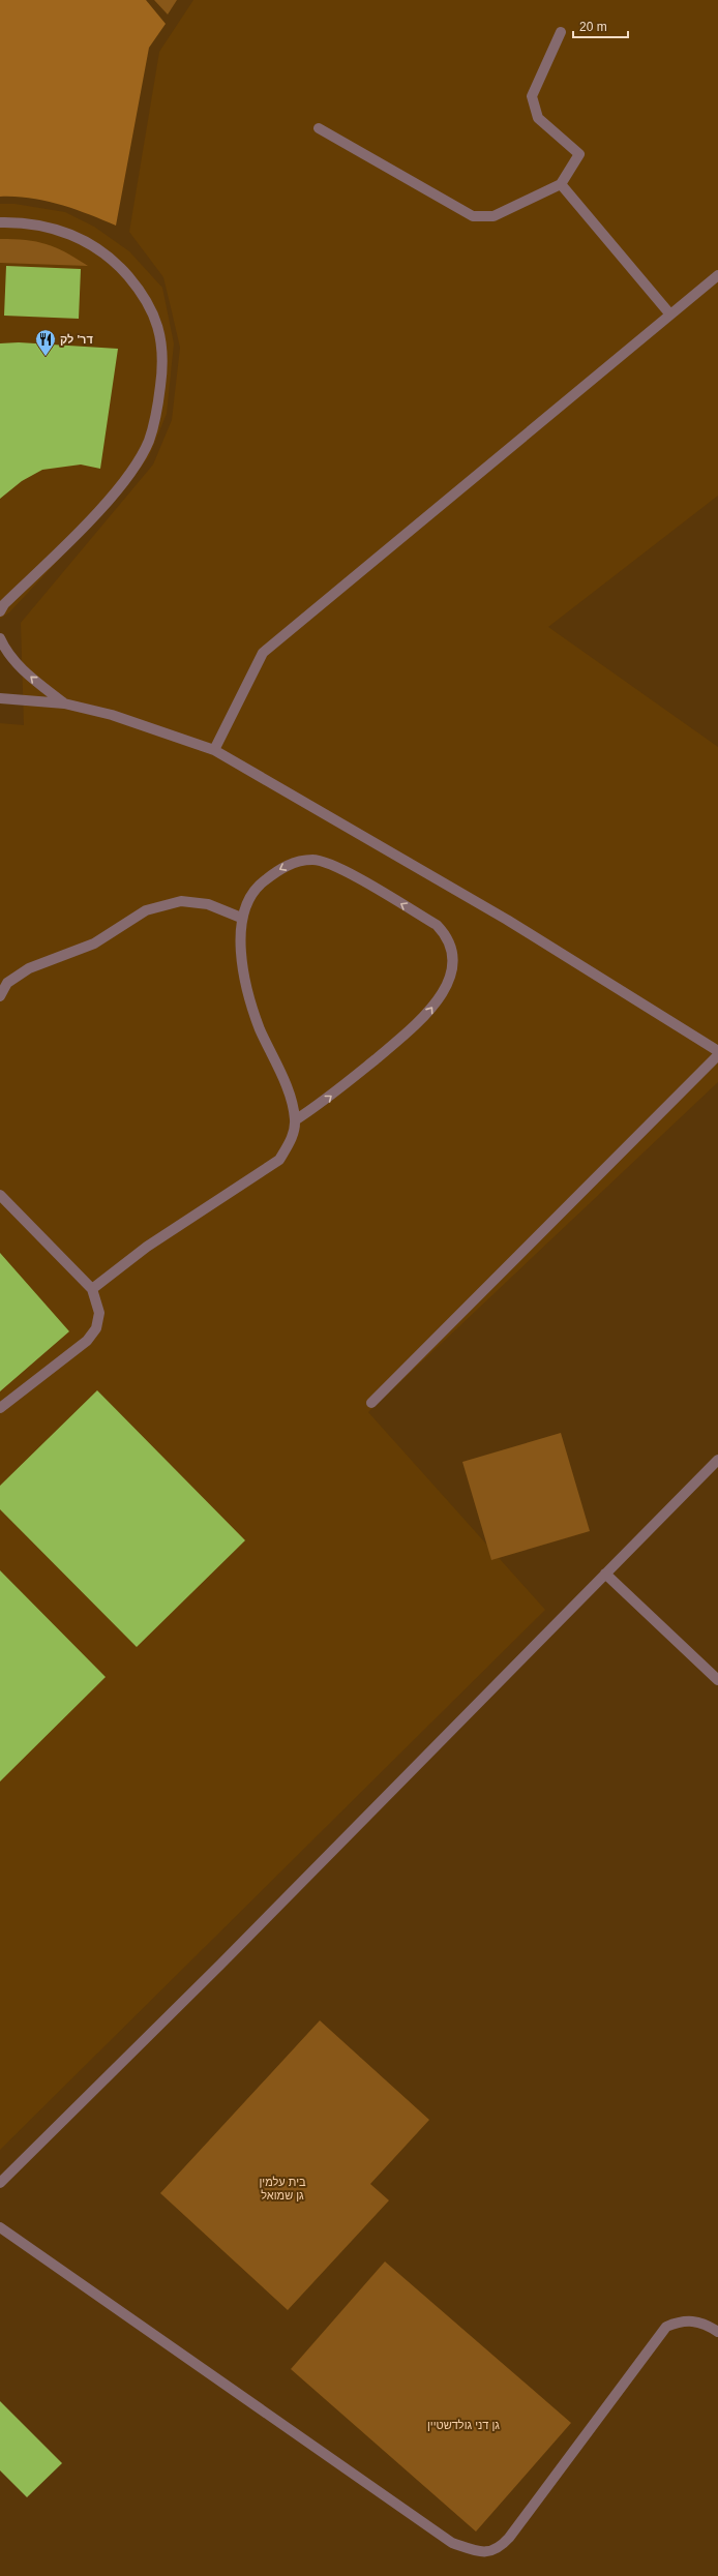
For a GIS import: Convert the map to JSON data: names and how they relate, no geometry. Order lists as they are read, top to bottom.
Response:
{
  "parks": ["בית עלמין גן שמואל", "גן דני גולדשטיין"],
  "places": {
    "restaurant": ["דר' לק"]
  },
  "scale_bar": "20 m"
}
